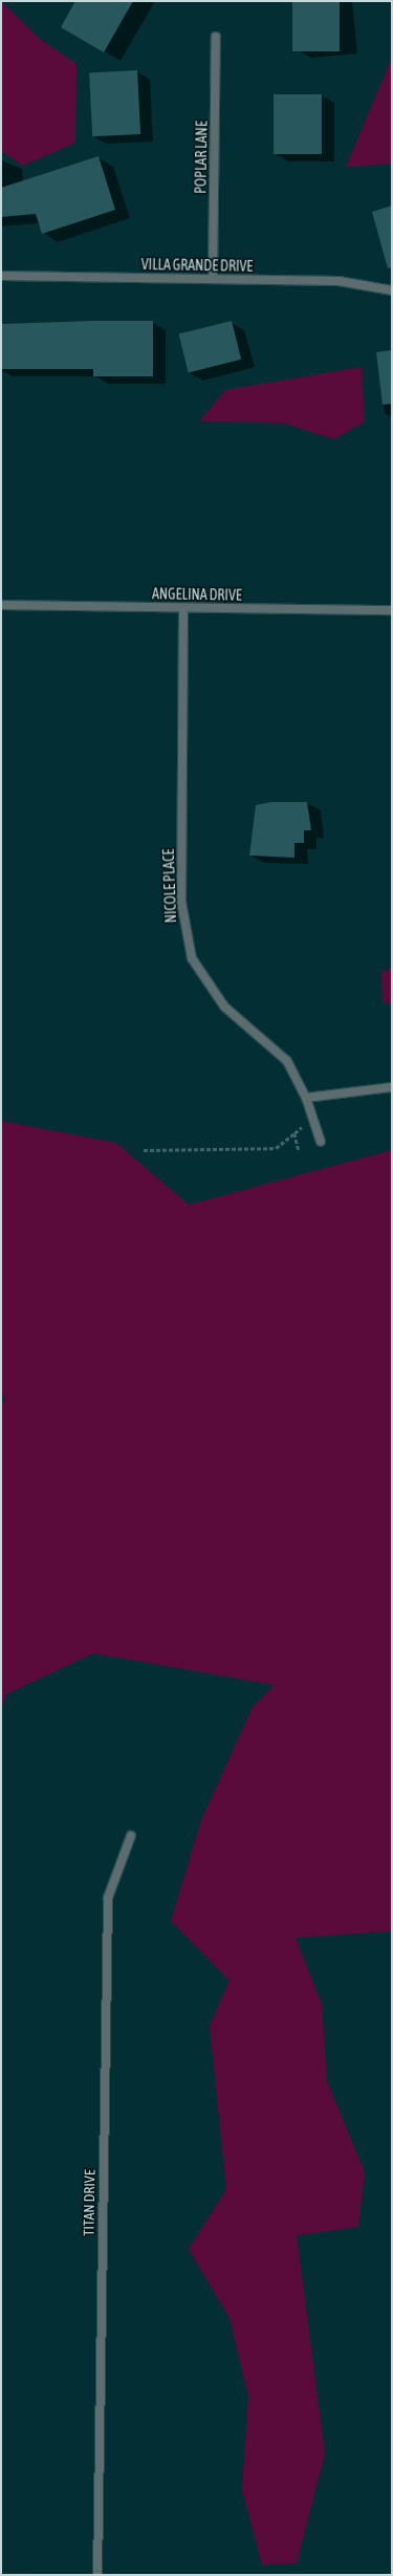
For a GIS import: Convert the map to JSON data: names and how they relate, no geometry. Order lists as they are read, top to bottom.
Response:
{
  "streets": {
    "street": [
      "POPLAR LANE",
      "VILLA GRANDE DRIVE",
      "ANGELINA DRIVE",
      "NICOLE PLACE",
      "TITAN DRIVE"
    ]
  },
  "crossings": [
    ["POPLAR LANE", "VILLA GRANDE DRIVE"],
    ["ANGELINA DRIVE", "NICOLE PLACE"]
  ]
}
